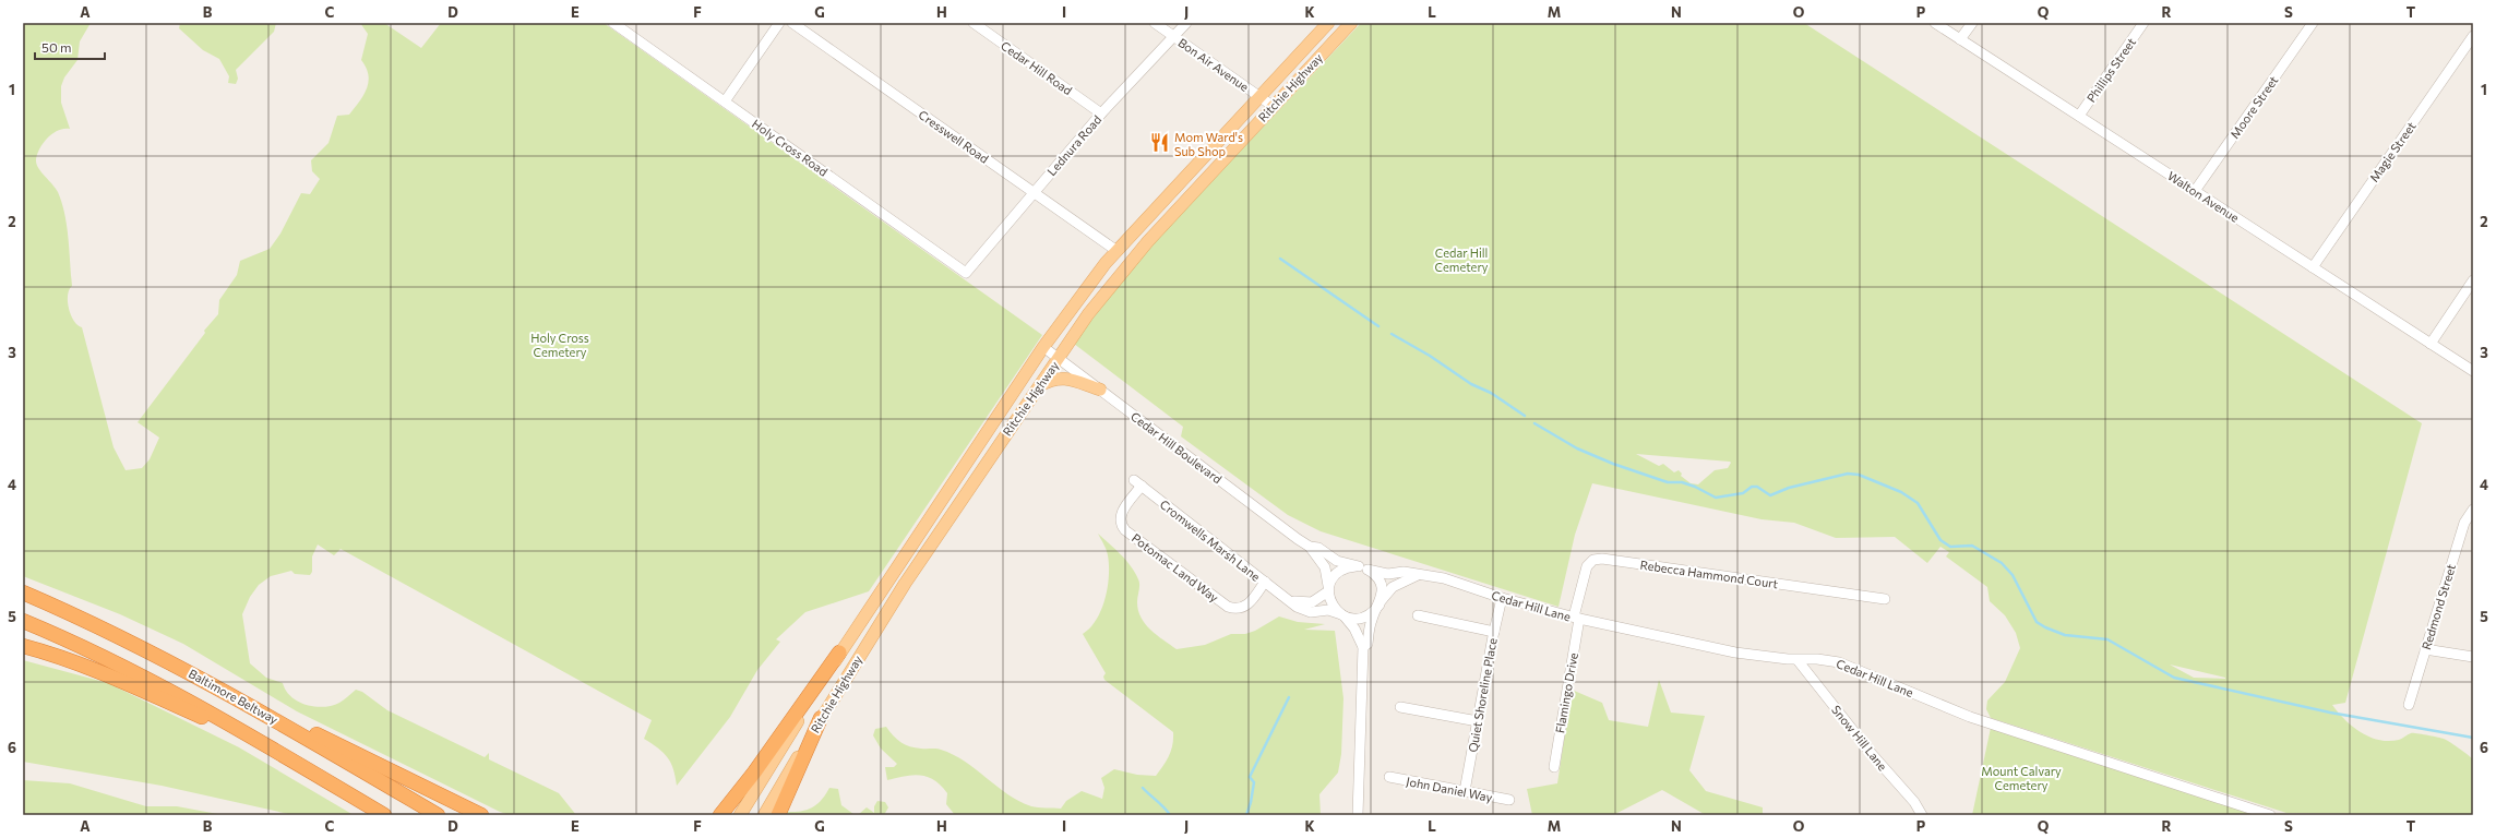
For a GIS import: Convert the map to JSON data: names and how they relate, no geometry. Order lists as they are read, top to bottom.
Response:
{
  "streets": {
    "highway": ["Baltimore Beltway"],
    "main road": ["Ritchie Highway"],
    "street": [
      "Bon Air Avenue",
      "Cedar Hill Road",
      "Phillips Street",
      "Moore Street",
      "Cresswell Road",
      "Lednura Road",
      "Holy Cross Road",
      "Magie Street",
      "Walton Avenue",
      "Cedar Hill Boulevard",
      "Cromwells Marsh Lane",
      "Potomac Land Way",
      "Rebecca Hammond Court",
      "Cedar Hill Lane",
      "Redmond Street",
      "Flamingo Drive",
      "Quiet Shoreline Place",
      "Snow Hill Lane",
      "John Daniel Way"
    ]
  },
  "crossings": [
    ["Bon Air Avenue", "Ritchie Highway"],
    ["Bon Air Avenue", "Lednura Road"],
    ["Cedar Hill Road", "Lednura Road"],
    ["Phillips Street", "Walton Avenue"],
    ["Ritchie Highway", "Cresswell Road"],
    ["Ritchie Highway", "Cedar Hill Boulevard"],
    ["Moore Street", "Walton Avenue"],
    ["Cresswell Road", "Lednura Road"],
    ["Lednura Road", "Holy Cross Road"],
    ["Magie Street", "Walton Avenue"],
    ["Cedar Hill Boulevard", "Cromwells Marsh Lane"],
    ["Cedar Hill Boulevard", "Cedar Hill Lane"],
    ["Cromwells Marsh Lane", "Potomac Land Way"],
    ["Cromwells Marsh Lane", "Cedar Hill Lane"],
    ["Rebecca Hammond Court", "Cedar Hill Lane"],
    ["Rebecca Hammond Court", "Flamingo Drive"],
    ["Cedar Hill Lane", "Flamingo Drive"],
    ["Cedar Hill Lane", "Quiet Shoreline Place"],
    ["Cedar Hill Lane", "Snow Hill Lane"],
    ["Quiet Shoreline Place", "John Daniel Way"]
  ],
  "parks": ["Cedar Hill Cemetery", "Holy Cross Cemetery", "Mount Calvary Cemetery"],
  "places": {
    "restaurant": ["Mom Ward's Sub Shop"]
  },
  "scale_bar": "50 m",
  "grid": {
    "columns": [
      "A",
      "B",
      "C",
      "D",
      "E",
      "F",
      "G",
      "H",
      "I",
      "J",
      "K",
      "L",
      "M",
      "N",
      "O",
      "P",
      "Q",
      "R",
      "S",
      "T"
    ],
    "rows": [
      "1",
      "2",
      "3",
      "4",
      "5",
      "6"
    ]
  }
}
